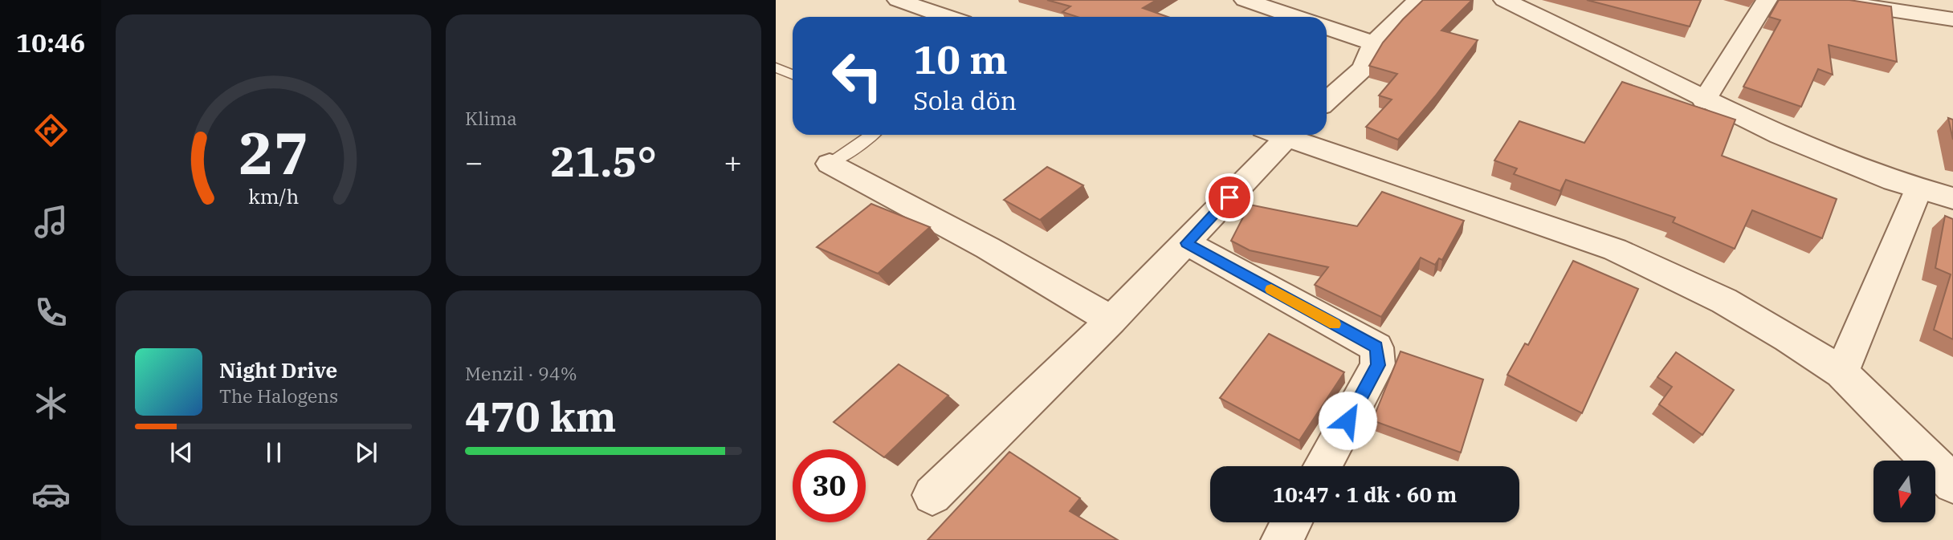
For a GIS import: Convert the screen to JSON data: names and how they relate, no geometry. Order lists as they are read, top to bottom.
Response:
{
  "north": "bottom",
  "page": {
    "tabs": "10:46",
    "tile": [
      "Klima",
      ["Menzil · 94%", "470 km"]
    ],
    "turn": ["10 m", "Sola dön"],
    "heat": ["−", "21.5°", "+"],
    "song": ["Night Drive", "The Halogens"],
    "limit": "30",
    "trip": "10:47 · 1 dk · 60 m",
    "gauge": ["27", "km/h"]
  }
}
